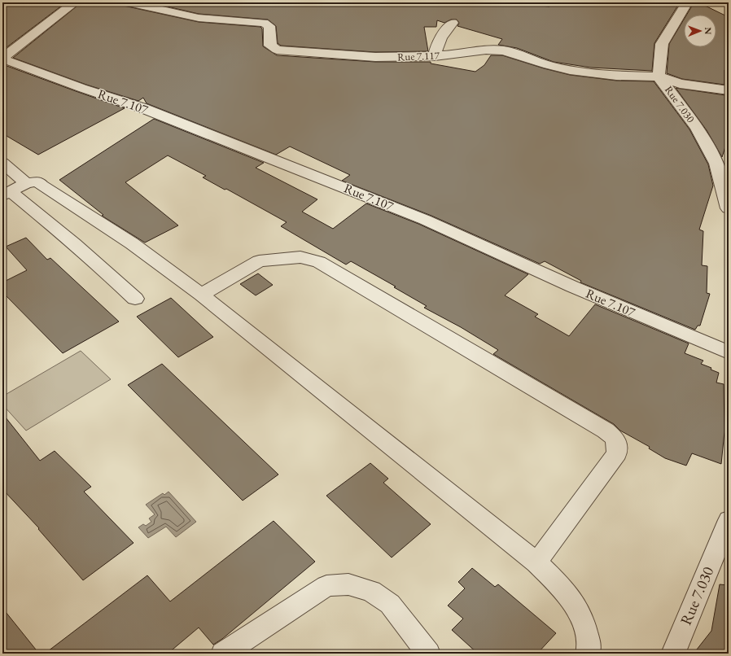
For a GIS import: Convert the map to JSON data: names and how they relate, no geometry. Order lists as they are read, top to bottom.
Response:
{
  "streets": {
    "street": ["Rue 7.117", "Rue 7.107", "Rue 7.030"]
  },
  "crossings": [
    ["Rue 7.117", "Rue 7.030"]
  ],
  "north": "right"
}
